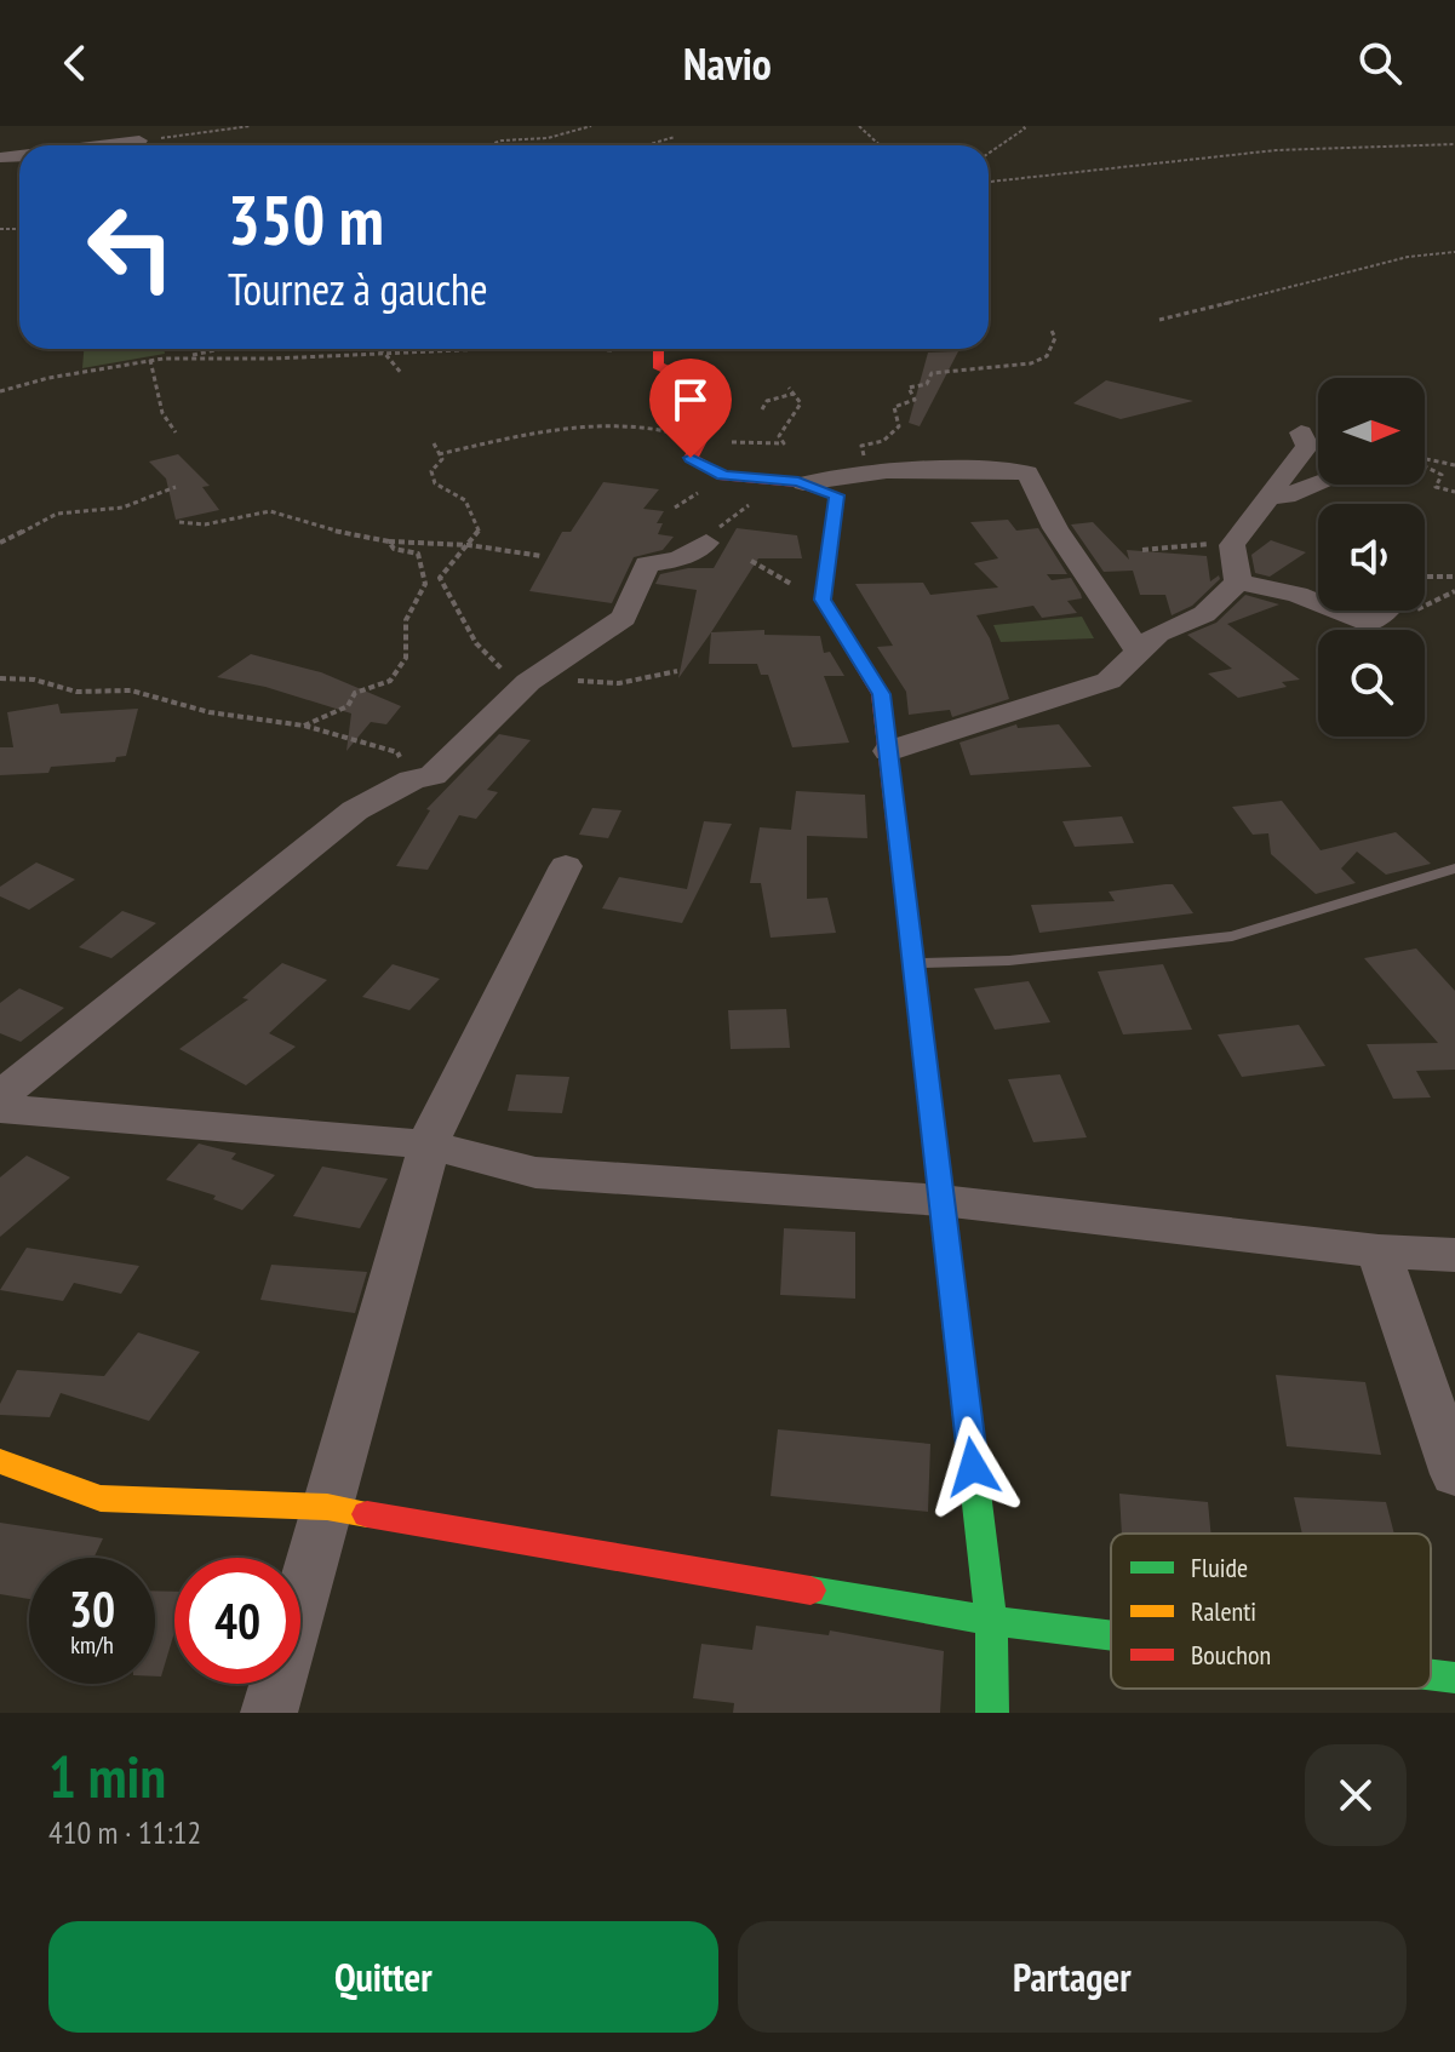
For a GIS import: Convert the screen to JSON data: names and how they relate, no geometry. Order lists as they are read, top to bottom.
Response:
{
  "legend": ["Fluide", "Ralenti", "Bouchon"],
  "north": "right",
  "page": {
    "header": "Navio",
    "turn": ["350 m", "Tournez à gauche"],
    "speed": "30 km/h",
    "limit": "40",
    "heading": ["1 min", "410 m · 11:12"],
    "buttons": ["Quitter", "Partager"]
  }
}
